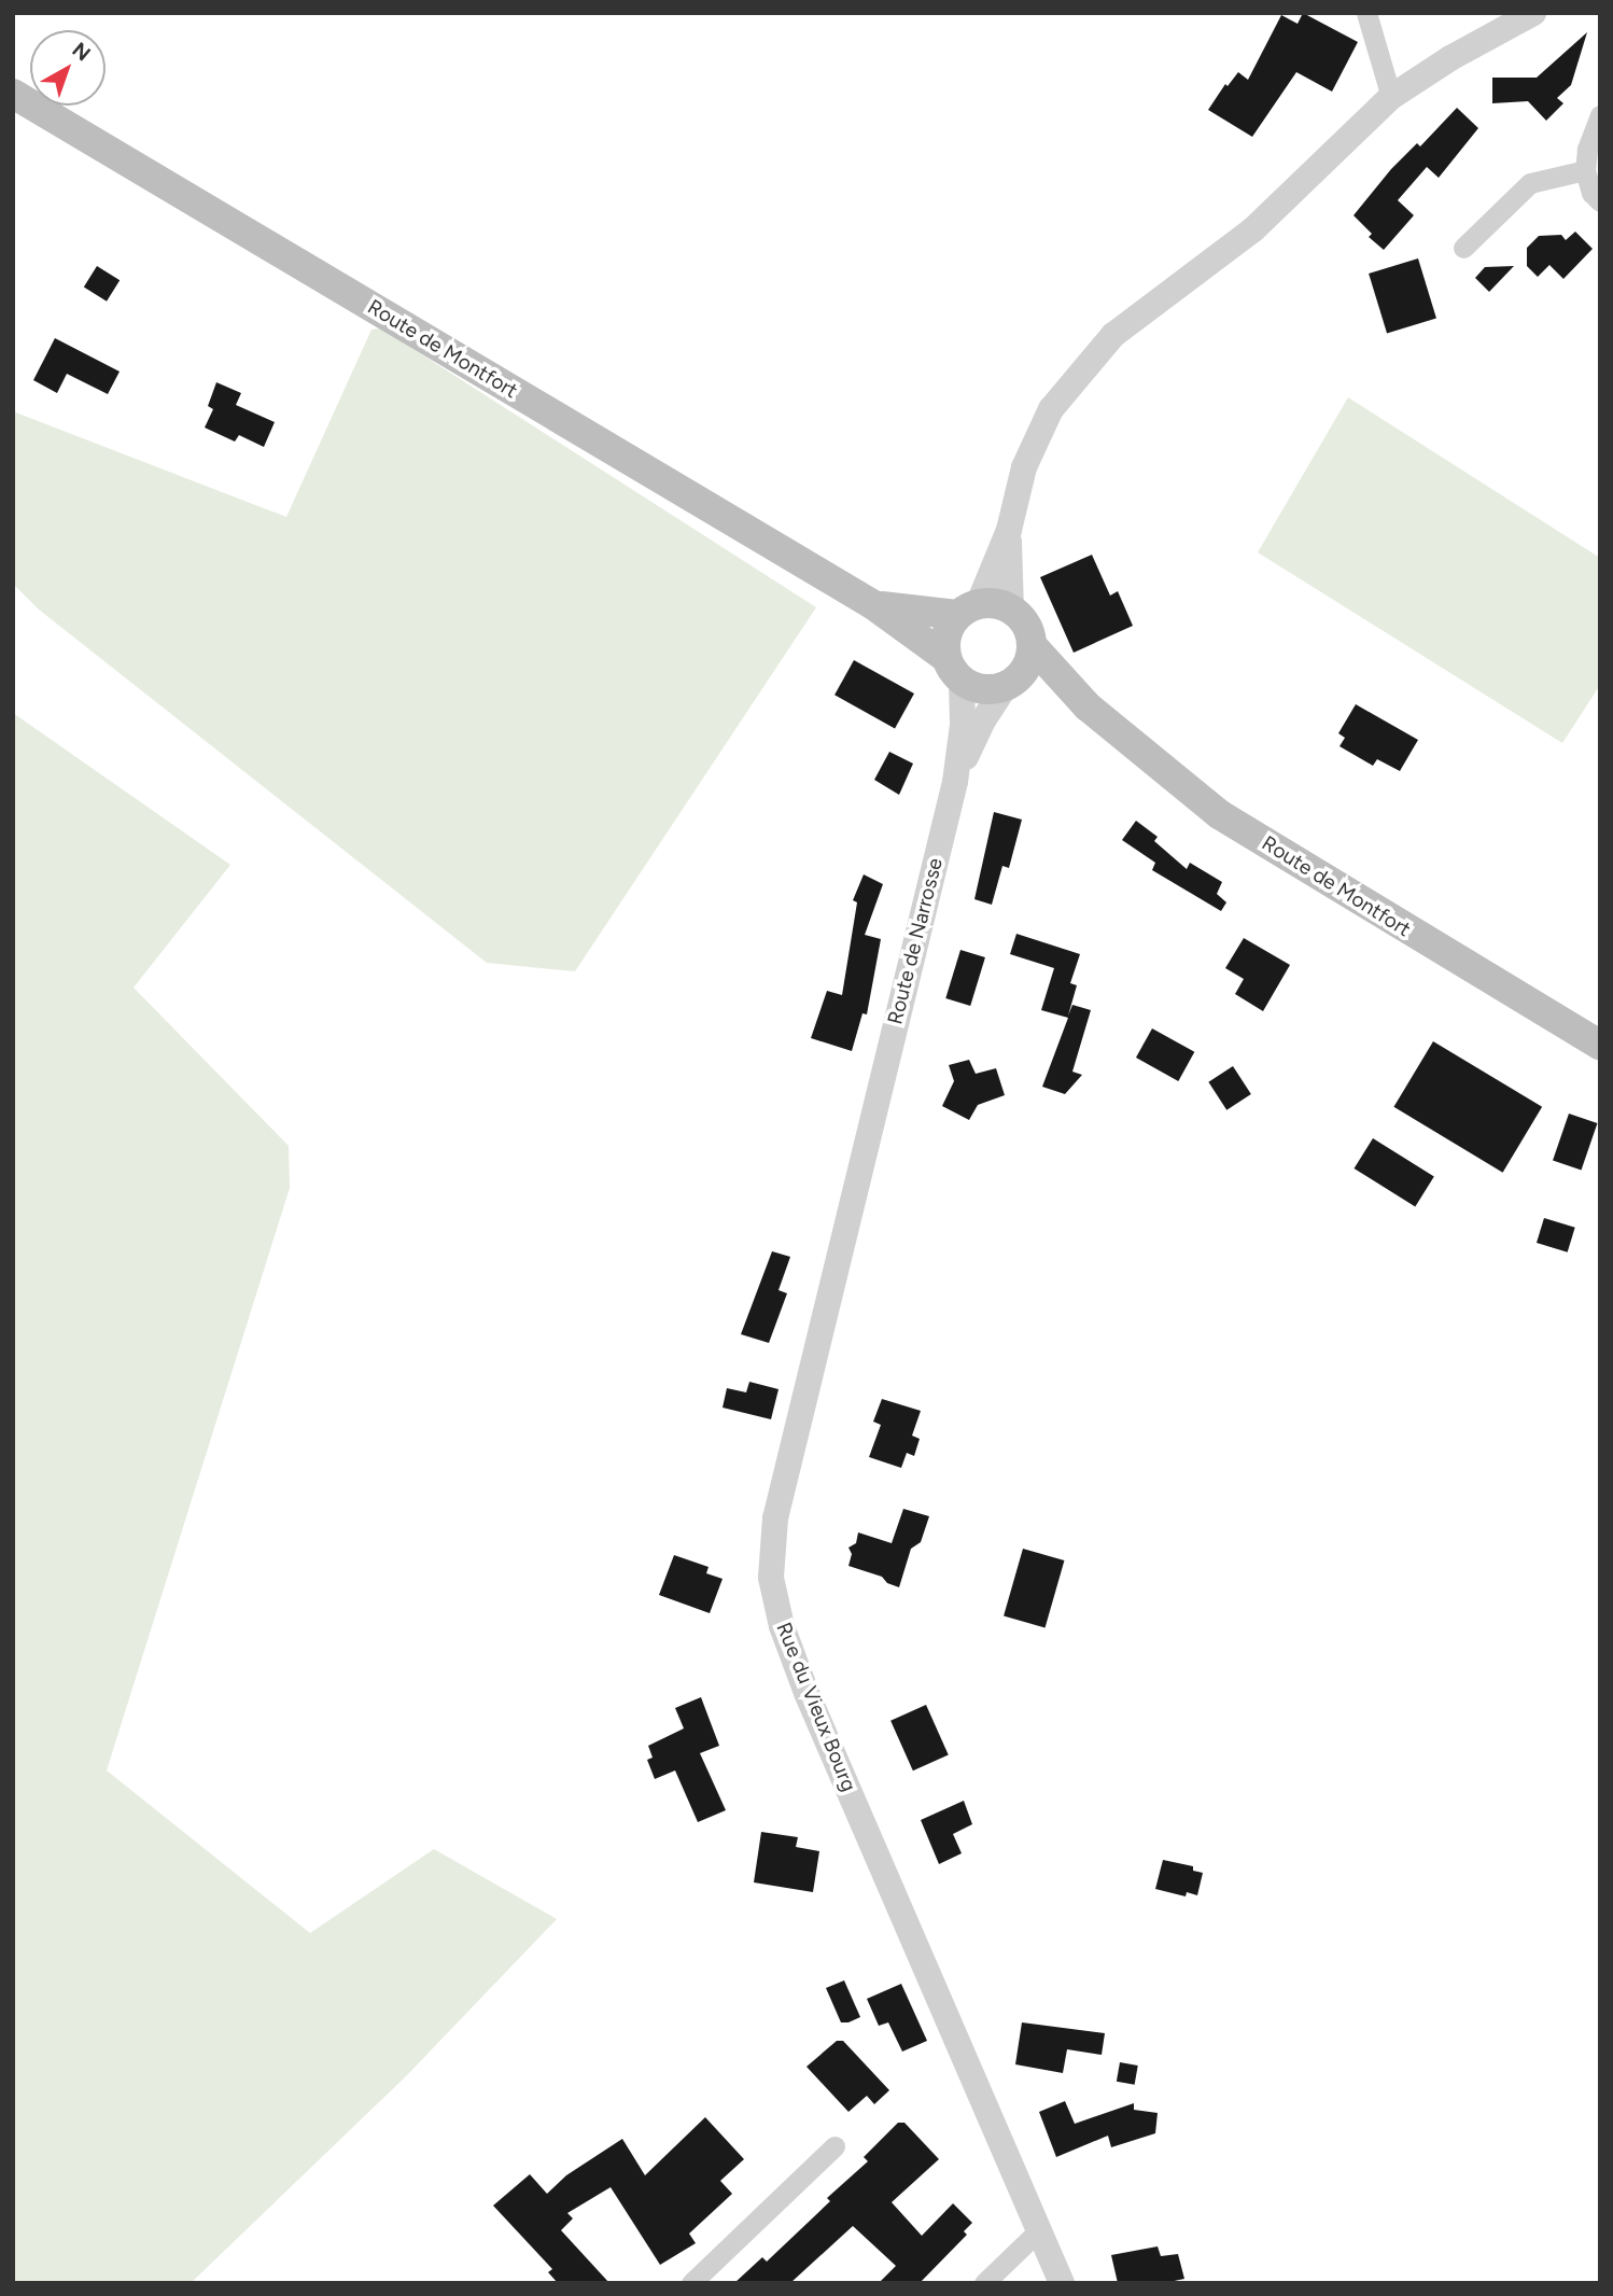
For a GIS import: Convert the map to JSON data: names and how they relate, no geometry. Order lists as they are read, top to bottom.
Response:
{
  "streets": {
    "main road": ["Route de Montfort"],
    "street": ["Route de Narrosse", "Rue du Vieux Bourg"]
  },
  "crossings": [
    ["Route de Montfort", "Route de Narrosse"],
    ["Route de Narrosse", "Rue du Vieux Bourg"]
  ],
  "north": "top right"
}
